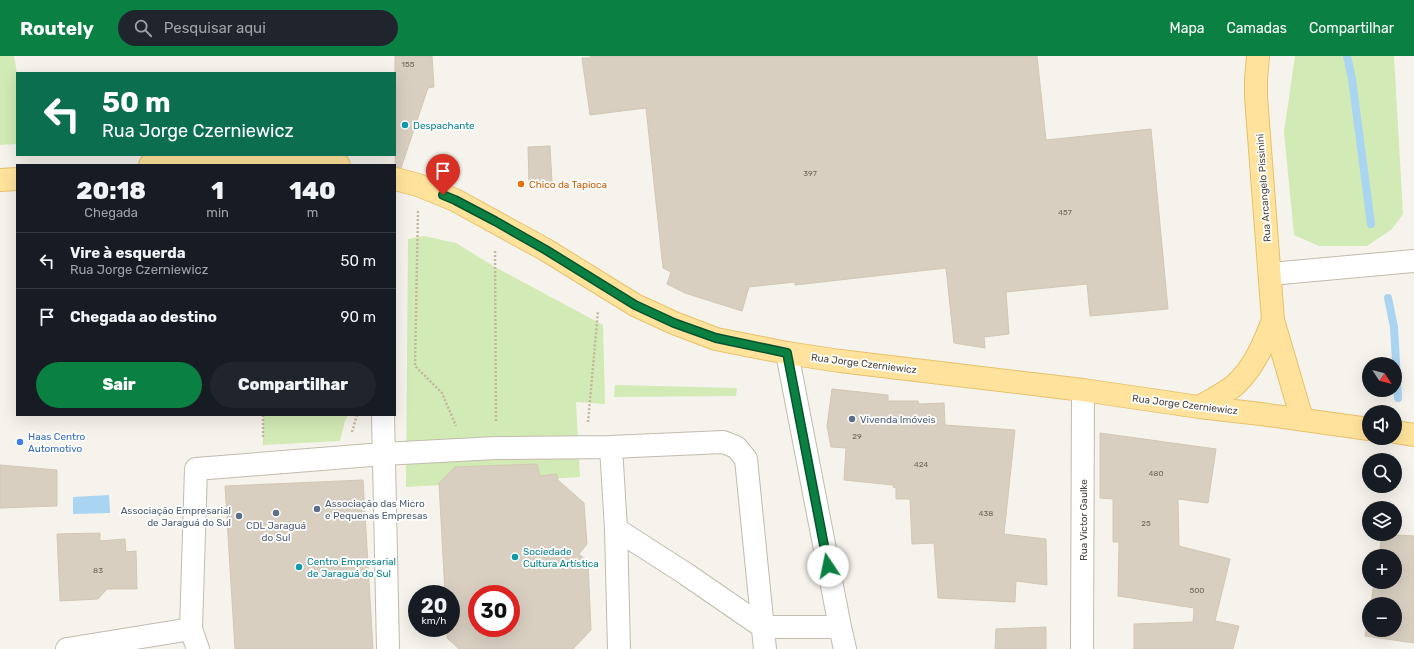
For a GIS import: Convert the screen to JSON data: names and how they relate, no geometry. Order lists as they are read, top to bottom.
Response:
{
  "streets": {
    "main road": ["Rua Arcangelo Pissinini", "Rua Jorge Czerniewicz"],
    "street": ["Rua Victor Gaulke"]
  },
  "crossings": [
    ["Rua Arcangelo Pissinini", "Rua Jorge Czerniewicz"],
    ["Rua Jorge Czerniewicz", "Rua Victor Gaulke"]
  ],
  "places": [
    "Despachante",
    "Chico da Tapioca",
    "Vivenda Imóveis",
    "Haas Centro Automotivo",
    "Associação das Micro e Pequenas Empresas",
    "CDL Jaraguá do Sul",
    "Associação Empresarial de Jaraguá do Sul",
    "Sociedade Cultura Artística",
    "Centro Empresarial de Jaraguá do Sul"
  ],
  "house_numbers": [
    "155",
    "397",
    "457",
    "29",
    "424",
    "480",
    "438",
    "25",
    "83",
    "500"
  ],
  "north": "bottom right",
  "page": {
    "header": "Routely",
    "search": "Pesquisar aqui",
    "nav": ["Mapa", "Camadas", "Compartilhar"],
    "turn": ["50 m", "Rua Jorge Czerniewicz"],
    "eta": [
      "20:18",
      "Chegada",
      "1",
      "min",
      "140",
      "m"
    ],
    "list": [
      {
        "name": "Vire à esquerda",
        "note": "Rua Jorge Czerniewicz",
        "value": "50 m"
      },
      {
        "name": "Chegada ao destino",
        "value": "90 m"
      }
    ],
    "buttons": ["Sair", "Compartilhar"],
    "map_buttons": ["+", "−"],
    "speed": "20 km/h",
    "limit": "30"
  }
}
